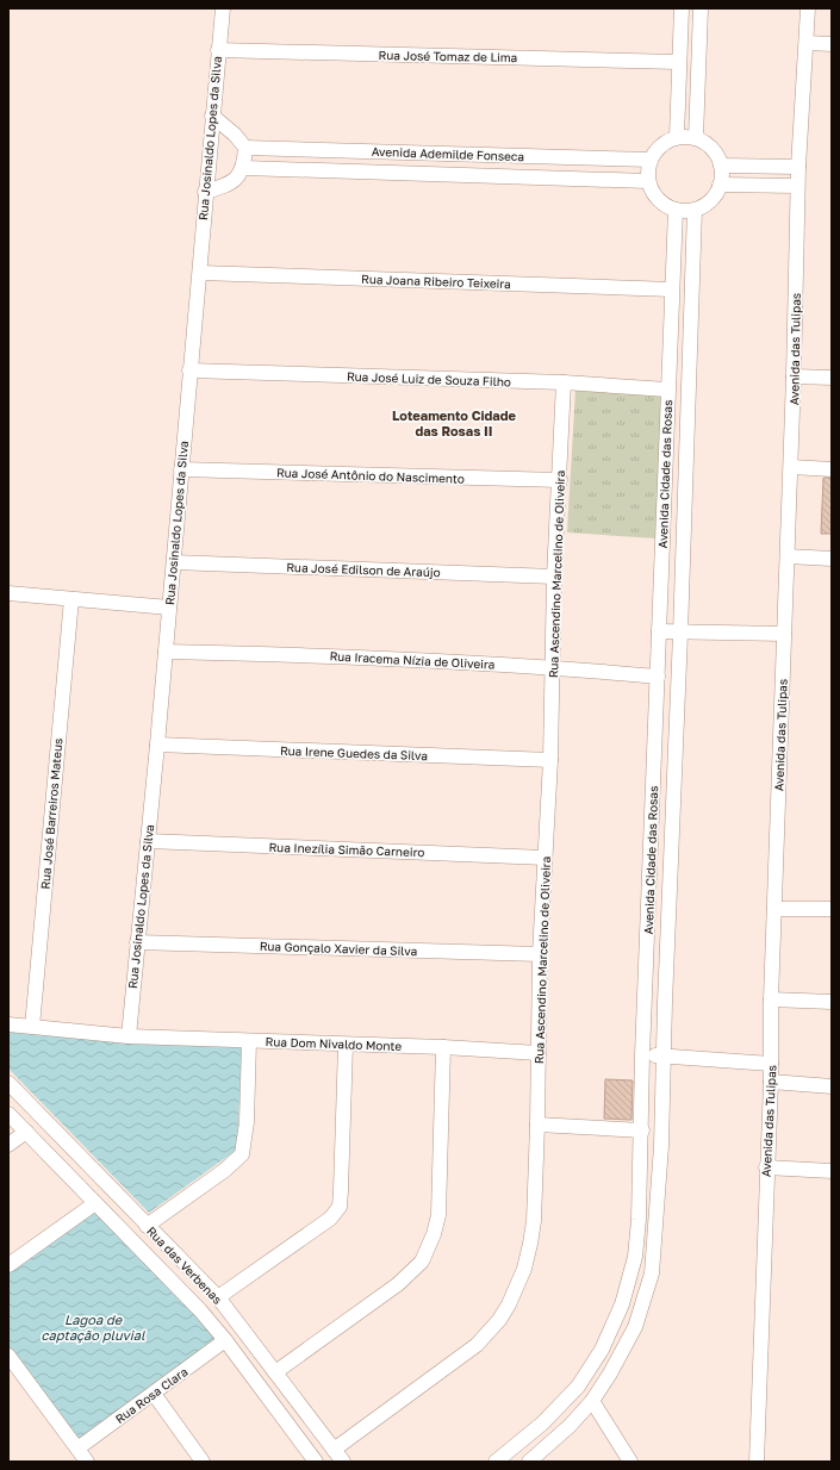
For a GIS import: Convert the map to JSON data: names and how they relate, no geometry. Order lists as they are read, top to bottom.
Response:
{
  "streets": {
    "street": [
      "Rua José Tomaz de Lima",
      "Rua Josinaldo Lopes da Silva",
      "Avenida Ademilde Fonseca",
      "Rua Joana Ribeiro Teixeira",
      "Avenida das Tulipas",
      "Rua José Luiz de Souza Filho",
      "Avenida Cidade das Rosas",
      "Rua José Antônio do Nascimento",
      "Rua José Edilson de Araújo",
      "Rua Ascendino Marcelino de Oliveira",
      "Rua Iracema Nízia de Oliveira",
      "Rua Irene Guedes da Silva",
      "Rua José Barreiros Mateus",
      "Rua Inezília Simão Carneiro",
      "Rua Gonçalo Xavier da Silva",
      "Rua Dom Nivaldo Monte",
      "Rua das Verbenas",
      "Rua Rosa Clara"
    ]
  },
  "crossings": [
    ["Rua José Tomaz de Lima", "Rua Josinaldo Lopes da Silva"],
    ["Rua Josinaldo Lopes da Silva", "Rua Joana Ribeiro Teixeira"],
    ["Rua Josinaldo Lopes da Silva", "Rua José Luiz de Souza Filho"],
    ["Rua Josinaldo Lopes da Silva", "Rua José Antônio do Nascimento"],
    ["Rua Josinaldo Lopes da Silva", "Rua José Edilson de Araújo"],
    ["Rua Josinaldo Lopes da Silva", "Rua Iracema Nízia de Oliveira"],
    ["Rua Josinaldo Lopes da Silva", "Rua Irene Guedes da Silva"],
    ["Rua Josinaldo Lopes da Silva", "Rua Inezília Simão Carneiro"],
    ["Rua Josinaldo Lopes da Silva", "Rua Gonçalo Xavier da Silva"],
    ["Rua Josinaldo Lopes da Silva", "Rua Dom Nivaldo Monte"],
    ["Avenida Ademilde Fonseca", "Avenida Cidade das Rosas"],
    ["Rua Joana Ribeiro Teixeira", "Avenida Cidade das Rosas"],
    ["Rua José Luiz de Souza Filho", "Avenida Cidade das Rosas"],
    ["Rua José Luiz de Souza Filho", "Rua Ascendino Marcelino de Oliveira"],
    ["Avenida Cidade das Rosas", "Rua Iracema Nízia de Oliveira"],
    ["Rua José Antônio do Nascimento", "Rua Ascendino Marcelino de Oliveira"],
    ["Rua José Edilson de Araújo", "Rua Ascendino Marcelino de Oliveira"],
    ["Rua Ascendino Marcelino de Oliveira", "Rua Iracema Nízia de Oliveira"],
    ["Rua Ascendino Marcelino de Oliveira", "Rua Irene Guedes da Silva"],
    ["Rua Ascendino Marcelino de Oliveira", "Rua Inezília Simão Carneiro"],
    ["Rua Ascendino Marcelino de Oliveira", "Rua Gonçalo Xavier da Silva"],
    ["Rua Ascendino Marcelino de Oliveira", "Rua Dom Nivaldo Monte"],
    ["Rua Ascendino Marcelino de Oliveira", "Rua das Verbenas"],
    ["Rua José Barreiros Mateus", "Rua Dom Nivaldo Monte"],
    ["Rua das Verbenas", "Rua Rosa Clara"]
  ],
  "districts": ["Loteamento Cidade das Rosas II"],
  "water": ["Lagoa de captação pluvial"]
}
